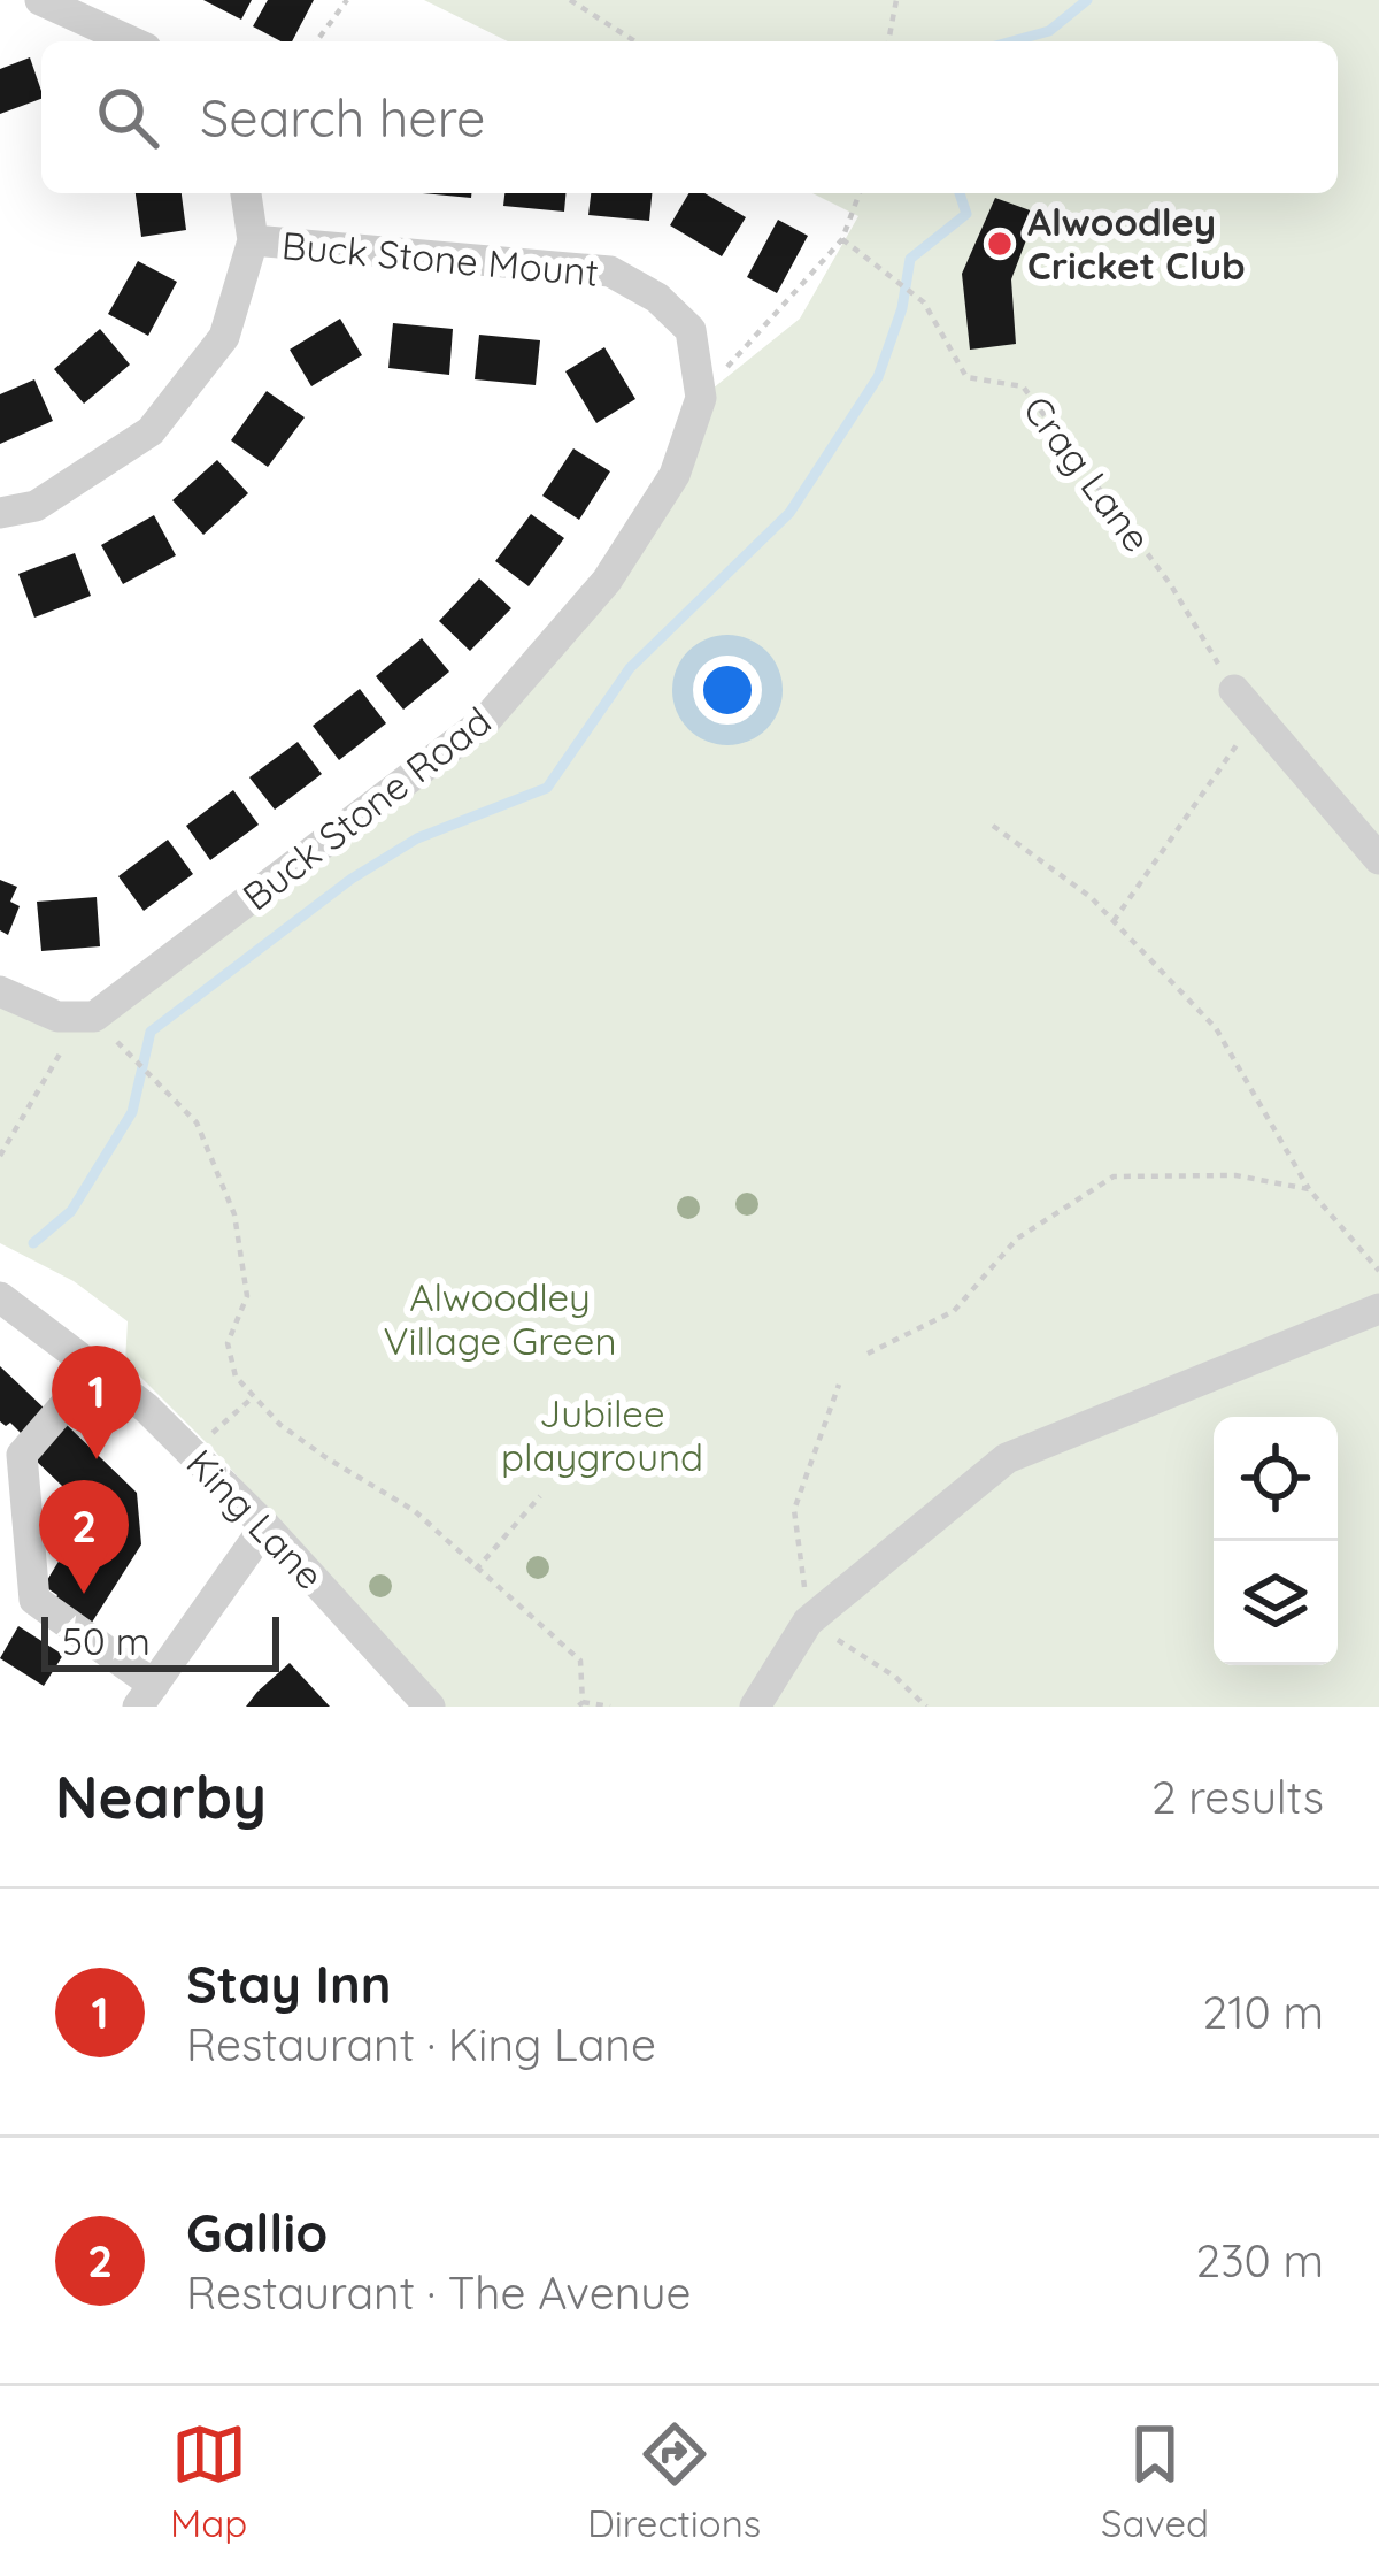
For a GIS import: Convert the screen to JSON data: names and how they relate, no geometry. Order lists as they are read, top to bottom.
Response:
{
  "streets": {
    "street": ["Buck Stone Mount", "Buck Stone Road", "King Lane"],
    "path": ["Crag Lane"]
  },
  "crossings": [
    ["Buck Stone Mount", "Buck Stone Road"]
  ],
  "parks": ["Alwoodley Village Green", "Jubilee playground"],
  "places": ["Alwoodley Cricket Club"],
  "scale_bar": "50 m",
  "page": {
    "search": "Search here",
    "pins": ["1", "2"],
    "scale": "50 m",
    "heading": ["Nearby", "2 results"],
    "list": [
      {
        "mark": "1",
        "name": "Stay Inn",
        "note": "Restaurant · King Lane",
        "value": "210 m"
      },
      {
        "mark": "2",
        "name": "Gallio",
        "note": "Restaurant · The Avenue",
        "value": "230 m"
      }
    ],
    "nav": ["Map", "Directions", "Saved"]
  }
}
